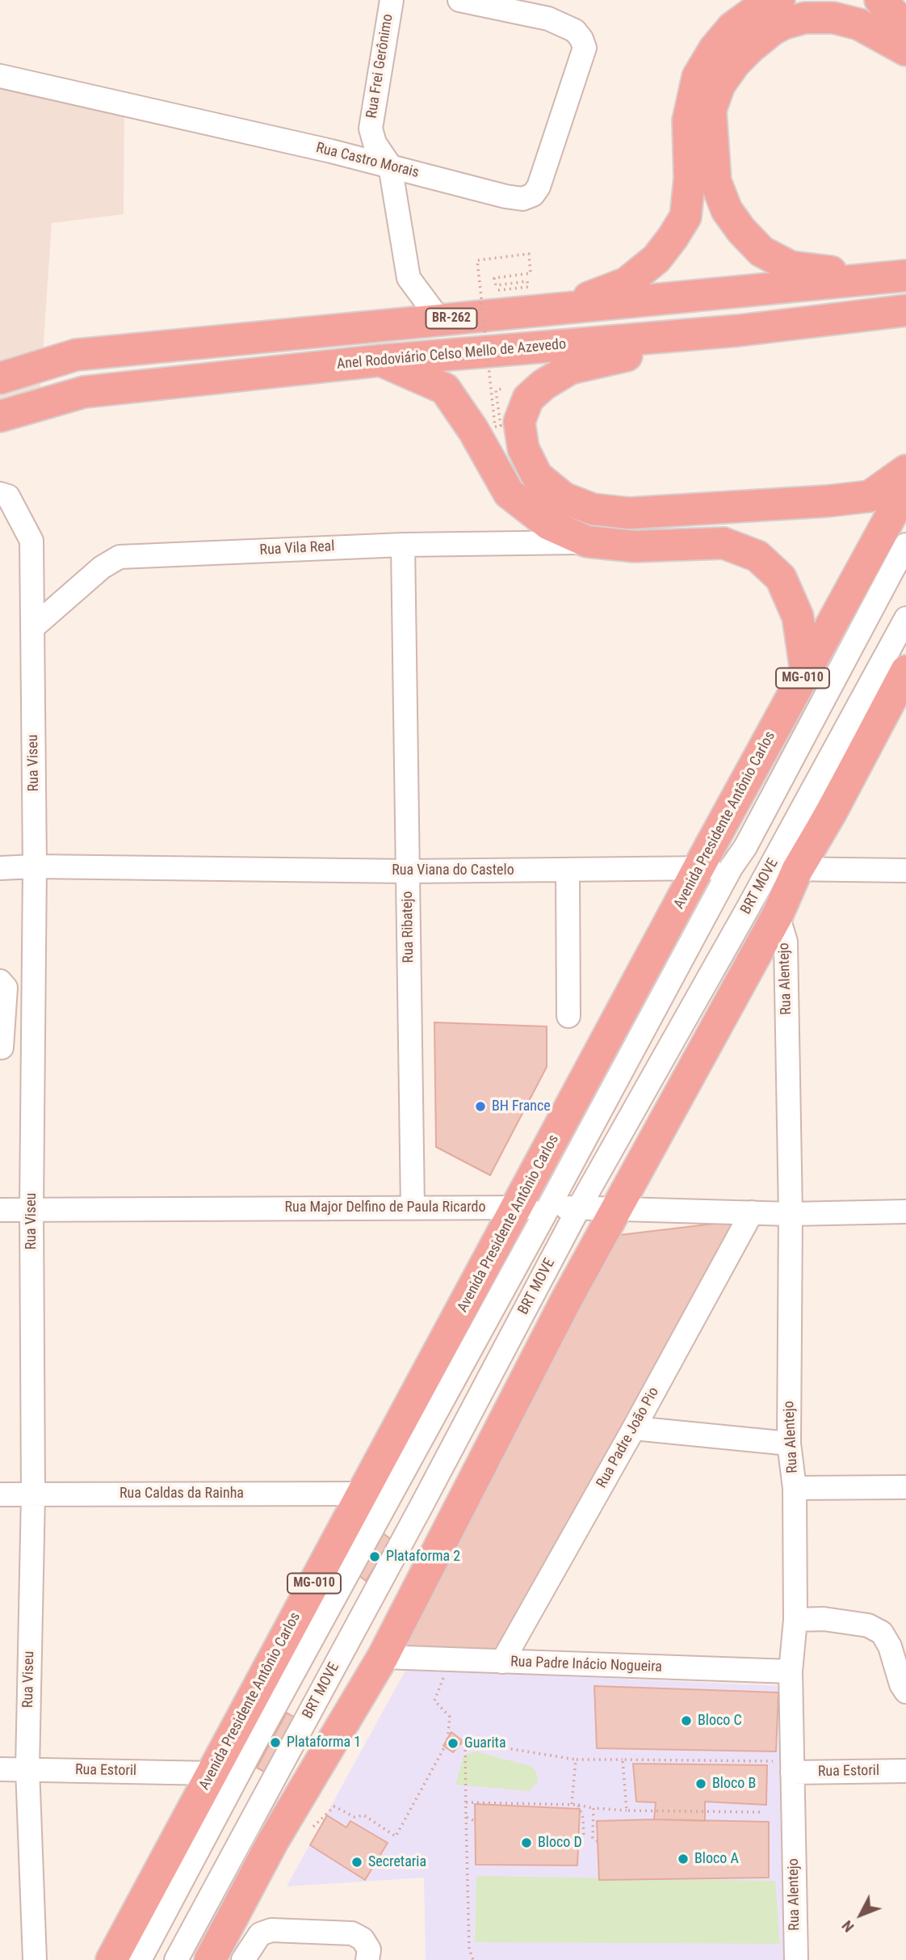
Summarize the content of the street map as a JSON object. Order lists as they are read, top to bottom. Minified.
{"streets":{"highway":["BR-262","Anel Rodoviário Celso Mello de Azevedo","MG-010","Avenida Presidente Antônio Carlos"],"street":["Rua Frei Gerônimo","Rua Castro Morais","Rua Vila Real","Rua Viseu","Rua Viana do Castelo","BRT MOVE","Rua Ribatejo","Rua Alentejo","Rua Major Delfino de Paula Ricardo","Rua Padre João Pio","Rua Caldas da Rainha","Rua Padre Inácio Nogueira","Rua Estoril"]},"crossings":[["Rua Frei Gerônimo","Rua Castro Morais"],["Rua Frei Gerônimo","BR-262"],["Rua Vila Real","Rua Viseu"],["Rua Vila Real","Rua Ribatejo"],["Rua Viseu","Rua Viana do Castelo"],["Rua Viseu","Rua Major Delfino de Paula Ricardo"],["Rua Viseu","Rua Caldas da Rainha"],["Rua Viseu","Rua Estoril"],["Avenida Presidente Antônio Carlos","Rua Viana do Castelo"],["Avenida Presidente Antônio Carlos","BRT MOVE"],["Avenida Presidente Antônio Carlos","Rua Major Delfino de Paula Ricardo"],["Avenida Presidente Antônio Carlos","Rua Caldas da Rainha"],["Avenida Presidente Antônio Carlos","Rua Estoril"],["Rua Viana do Castelo","BRT MOVE"],["Rua Viana do Castelo","Rua Ribatejo"],["BRT MOVE","Rua Major Delfino de Paula Ricardo"],["BRT MOVE","Rua Caldas da Rainha"],["BRT MOVE","Rua Estoril"],["Rua Ribatejo","Rua Major Delfino de Paula Ricardo"],["Rua Alentejo","Rua Major Delfino de Paula Ricardo"],["Rua Alentejo","Rua Padre Inácio Nogueira"],["Rua Alentejo","Rua Estoril"],["Rua Major Delfino de Paula Ricardo","Rua Padre João Pio"],["Rua Padre João Pio","Rua Padre Inácio Nogueira"]],"places":["BH France","Plataforma 2","Bloco C","Plataforma 1","Guarita","Bloco B","Bloco D","Bloco A","Secretaria"],"north":"bottom left"}
